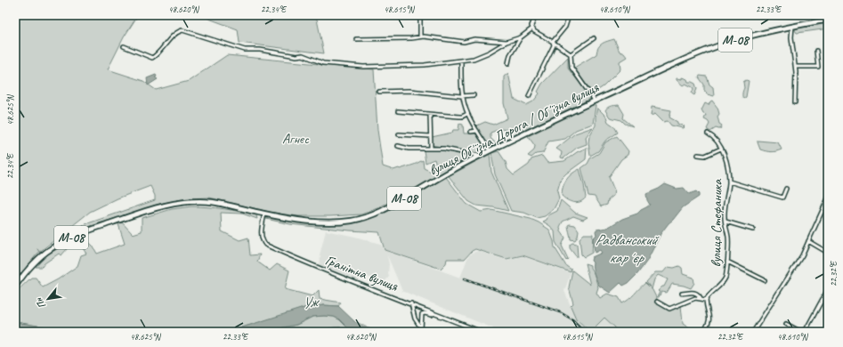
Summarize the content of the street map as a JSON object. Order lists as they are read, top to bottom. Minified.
{"streets":{"highway":["М-08","вулиця Обʼїзна Дорога / Обʼїзна вулиця"],"street":["вулиця Стефаника","Гранітна вулиця"]},"crossings":[["М-08","вулиця Обʼїзна Дорога / Обʼїзна вулиця"],["вулиця Обʼїзна Дорога / Обʼїзна вулиця","Гранітна вулиця"]],"water":["Радванський карʼєр","Уж"],"parks":["Агнес"],"north":"bottom left","coordinates":["48.620°N","22.34°E","48.615°N","48.610°N","22.33°E","48.625°N","22.32°E"]}
